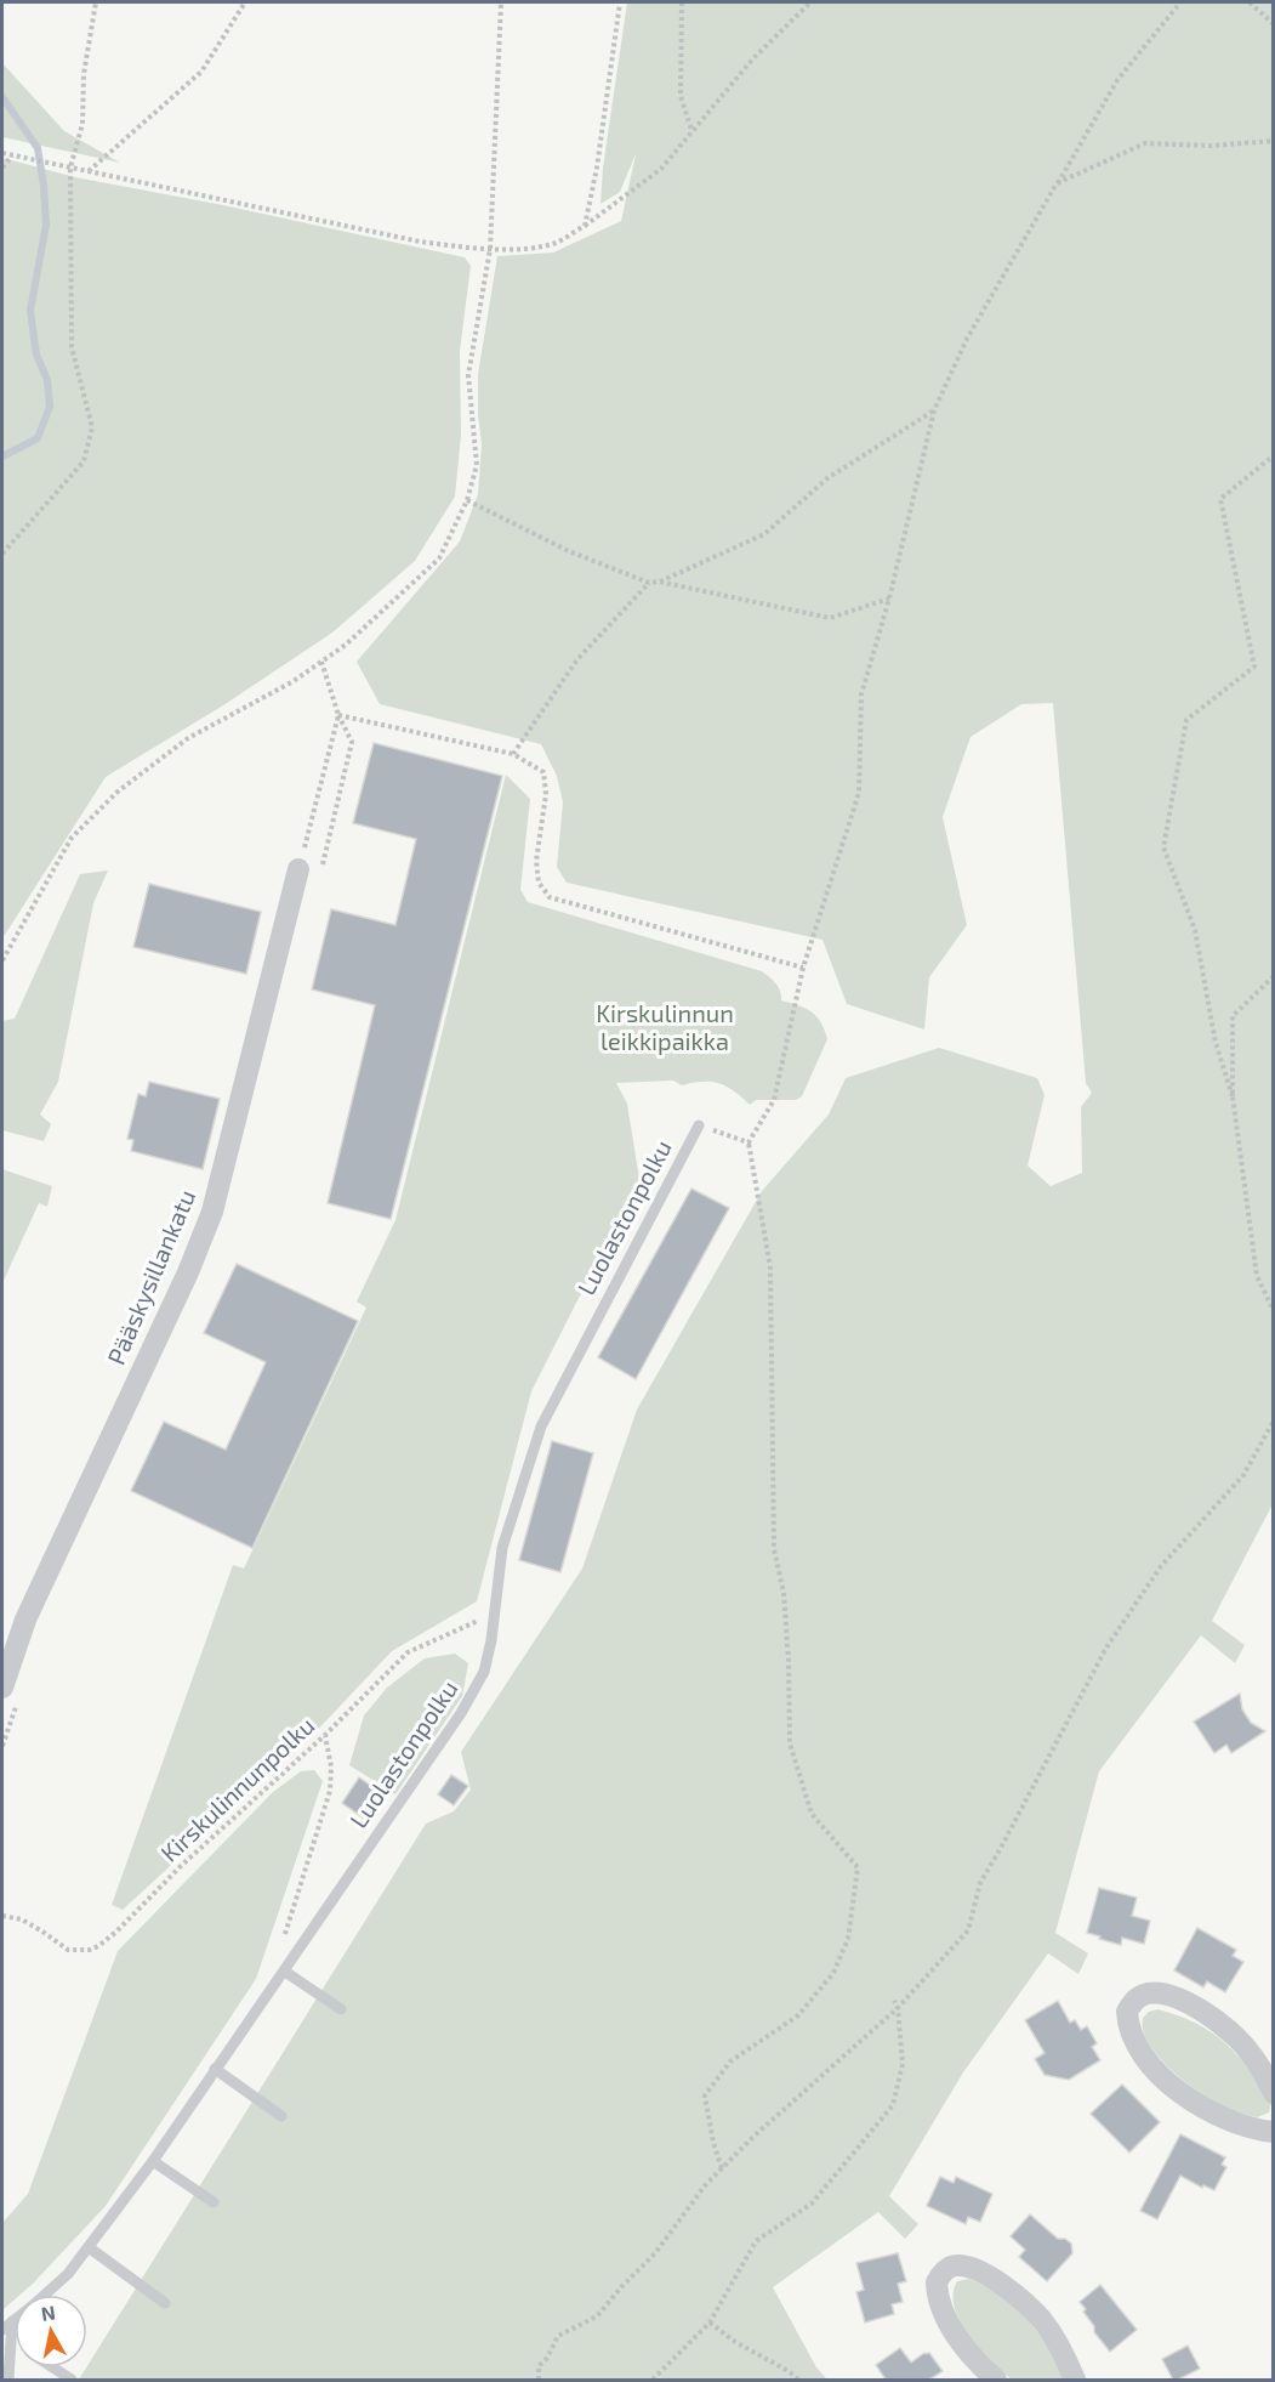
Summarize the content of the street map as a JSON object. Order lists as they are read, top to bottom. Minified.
{"streets":{"street":["Pääskysillankatu"],"lane":["Luolastonpolku"],"path":["Kirskulinnunpolku"]},"crossings":[["Luolastonpolku","Kirskulinnunpolku"]],"parks":["Kirskulinnun leikkipaikka"],"north":"top"}
